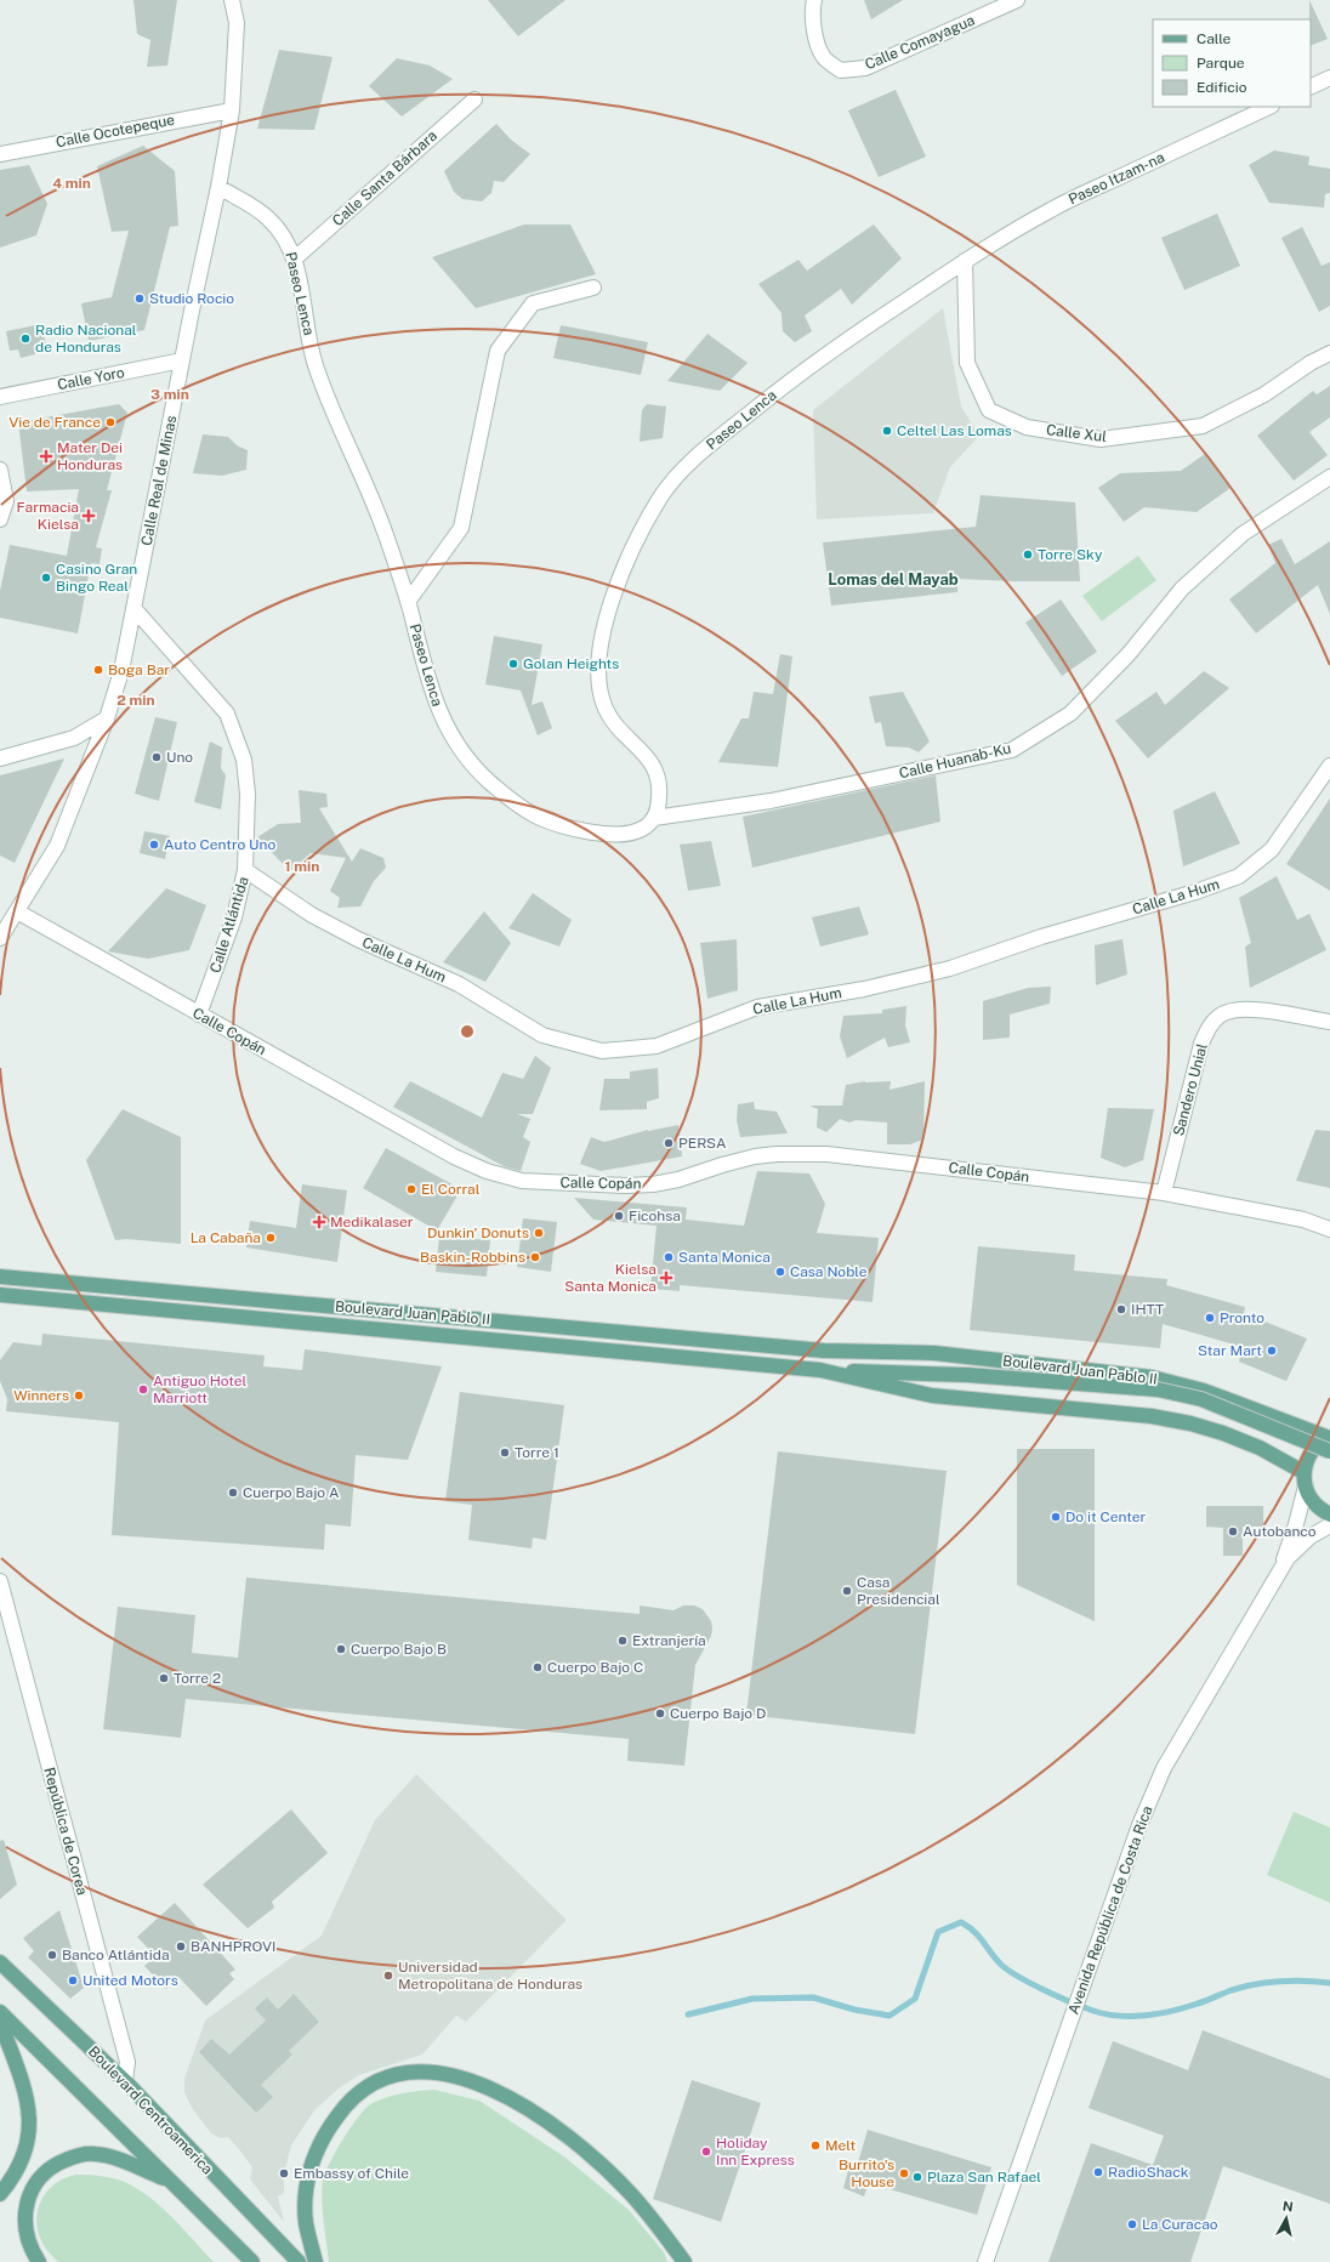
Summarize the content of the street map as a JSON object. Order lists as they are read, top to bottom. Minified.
{"streets":{"main road":["Boulevard Juan Pablo II","Boulevard Centroamerica"],"street":["Calle Comayagua","Calle Ocotepeque","Calle Santa Bárbara","Paseo Itzam-na","Paseo Lenca","Calle Yoro","Calle Xul","Calle Real de Minas","Calle Huanab-Ku","Calle La Hum","Calle Atlántida","Calle Copán","Sandero Unial","República de Corea","Avenida República de Costa Rica"]},"crossings":[["Calle Ocotepeque","Calle Real de Minas"],["Calle Santa Bárbara","Paseo Lenca"],["Paseo Itzam-na","Paseo Lenca"],["Paseo Itzam-na","Calle Xul"],["Paseo Lenca","Calle Xul"],["Paseo Lenca","Calle Real de Minas"],["Paseo Lenca","Calle Huanab-Ku"],["Calle Yoro","Calle Real de Minas"],["Calle Real de Minas","Calle Atlántida"],["Calle Real de Minas","Calle Copán"],["Calle La Hum","Calle Atlántida"],["Calle Atlántida","Calle Copán"],["Calle Copán","Sandero Unial"],["Boulevard Juan Pablo II","Avenida República de Costa Rica"],["República de Corea","Boulevard Centroamerica"]],"districts":["Lomas del Mayab"],"places":{"other":["Studio Rocio","Radio Nacional de Honduras","Vie de France","Celtel Las Lomas","Torre Sky","Casino Gran Bingo Real","Golan Heights","Boga Bar","Uno","Auto Centro Uno","PERSA","El Corral","Ficohsa","Dunkin' Donuts","La Cabaña","Baskin-Robbins","Santa Monica","Casa Noble","IHTT","Pronto","Star Mart","Antiguo Hotel Marriott","Winners","Torre 1","Cuerpo Bajo A","Do it Center","Autobanco","Casa Presidencial","Extranjería","Cuerpo Bajo B","Cuerpo Bajo C","Torre 2","Cuerpo Bajo D","BANHPROVI","Banco Atlántida","Universidad Metropolitana de Honduras","United Motors","Melt","Holiday Inn Express","RadioShack","Embassy of Chile","Burrito's House","Plaza San Rafael","La Curacao"],"health":["Mater Dei Honduras","Farmacia Kielsa","Medikalaser","Kielsa Santa Monica"]},"legend":["Calle","Parque","Edificio"],"north":"top","rings":["4 min","3 min","2 min","1 min"]}
